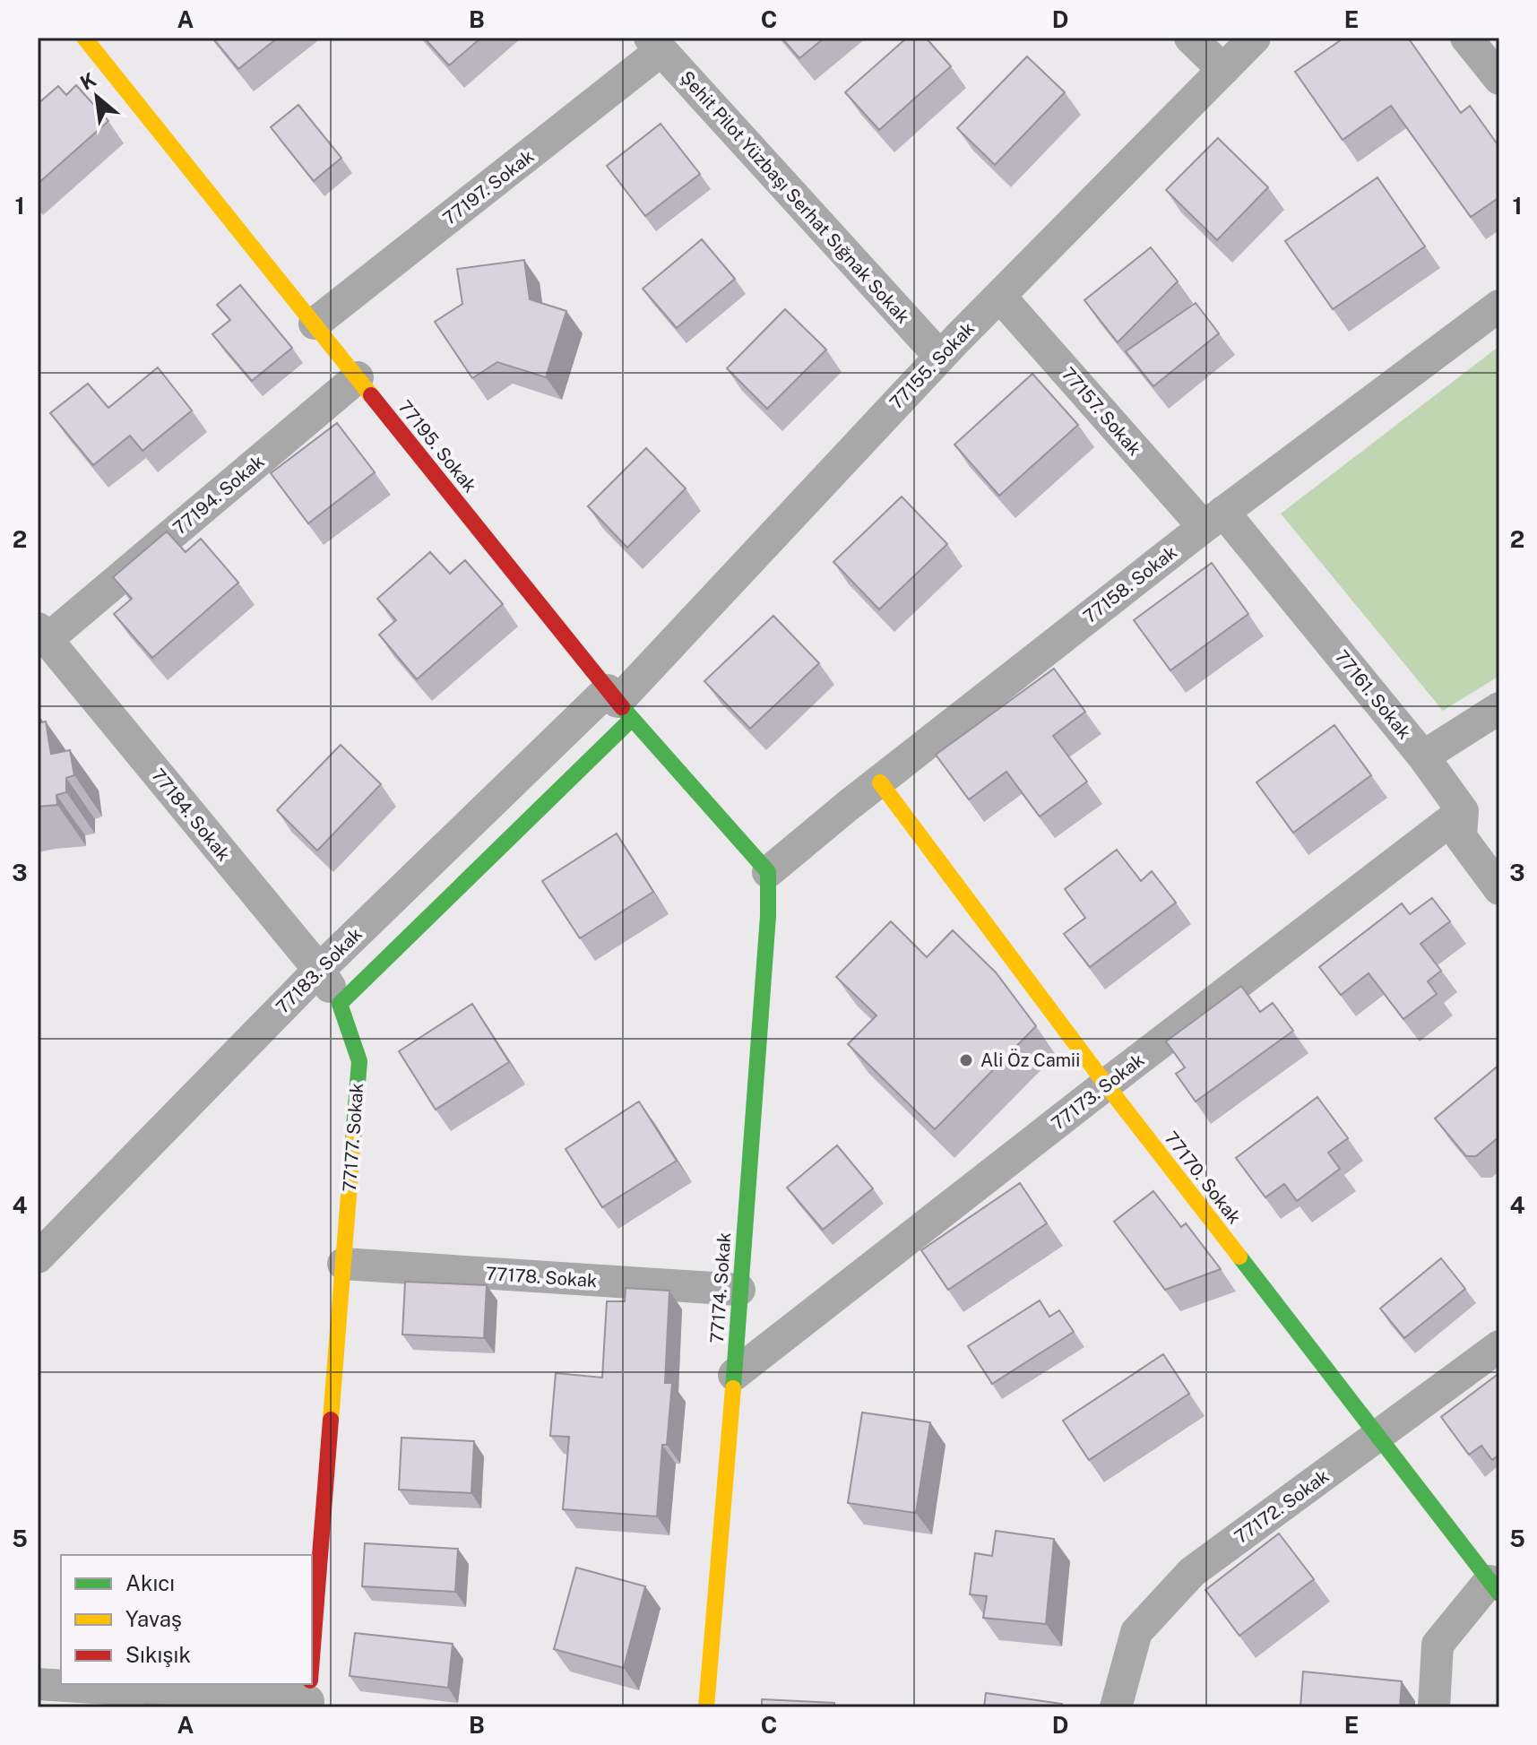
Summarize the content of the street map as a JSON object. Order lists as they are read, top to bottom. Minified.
{"streets":{"street":["77197. Sokak","Şehit Pilot Yüzbaşı Serhat Sığnak Sokak","77155. Sokak","77157. Sokak","77195. Sokak","77194. Sokak","77158. Sokak","77161. Sokak","77184. Sokak","77183. Sokak","77173. Sokak","77177. Sokak","77170. Sokak","77178. Sokak","77174. Sokak","77172. Sokak"]},"crossings":[["77197. Sokak","Şehit Pilot Yüzbaşı Serhat Sığnak Sokak"],["77197. Sokak","77195. Sokak"],["Şehit Pilot Yüzbaşı Serhat Sığnak Sokak","77155. Sokak"],["77155. Sokak","77157. Sokak"],["77155. Sokak","77195. Sokak"],["77155. Sokak","77183. Sokak"],["77157. Sokak","77158. Sokak"],["77157. Sokak","77161. Sokak"],["77195. Sokak","77194. Sokak"],["77195. Sokak","77158. Sokak"],["77195. Sokak","77183. Sokak"],["77195. Sokak","77174. Sokak"],["77194. Sokak","77184. Sokak"],["77158. Sokak","77161. Sokak"],["77158. Sokak","77170. Sokak"],["77158. Sokak","77174. Sokak"],["77161. Sokak","77173. Sokak"],["77184. Sokak","77183. Sokak"],["77184. Sokak","77177. Sokak"],["77173. Sokak","77170. Sokak"],["77173. Sokak","77174. Sokak"],["77177. Sokak","77178. Sokak"],["77170. Sokak","77172. Sokak"],["77178. Sokak","77174. Sokak"]],"places":["Ali Öz Camii"],"legend":["Akıcı","Yavaş","Sıkışık"],"north":"top left","grid":{"columns":["A","B","C","D","E"],"rows":["1","2","3","4","5"]}}
